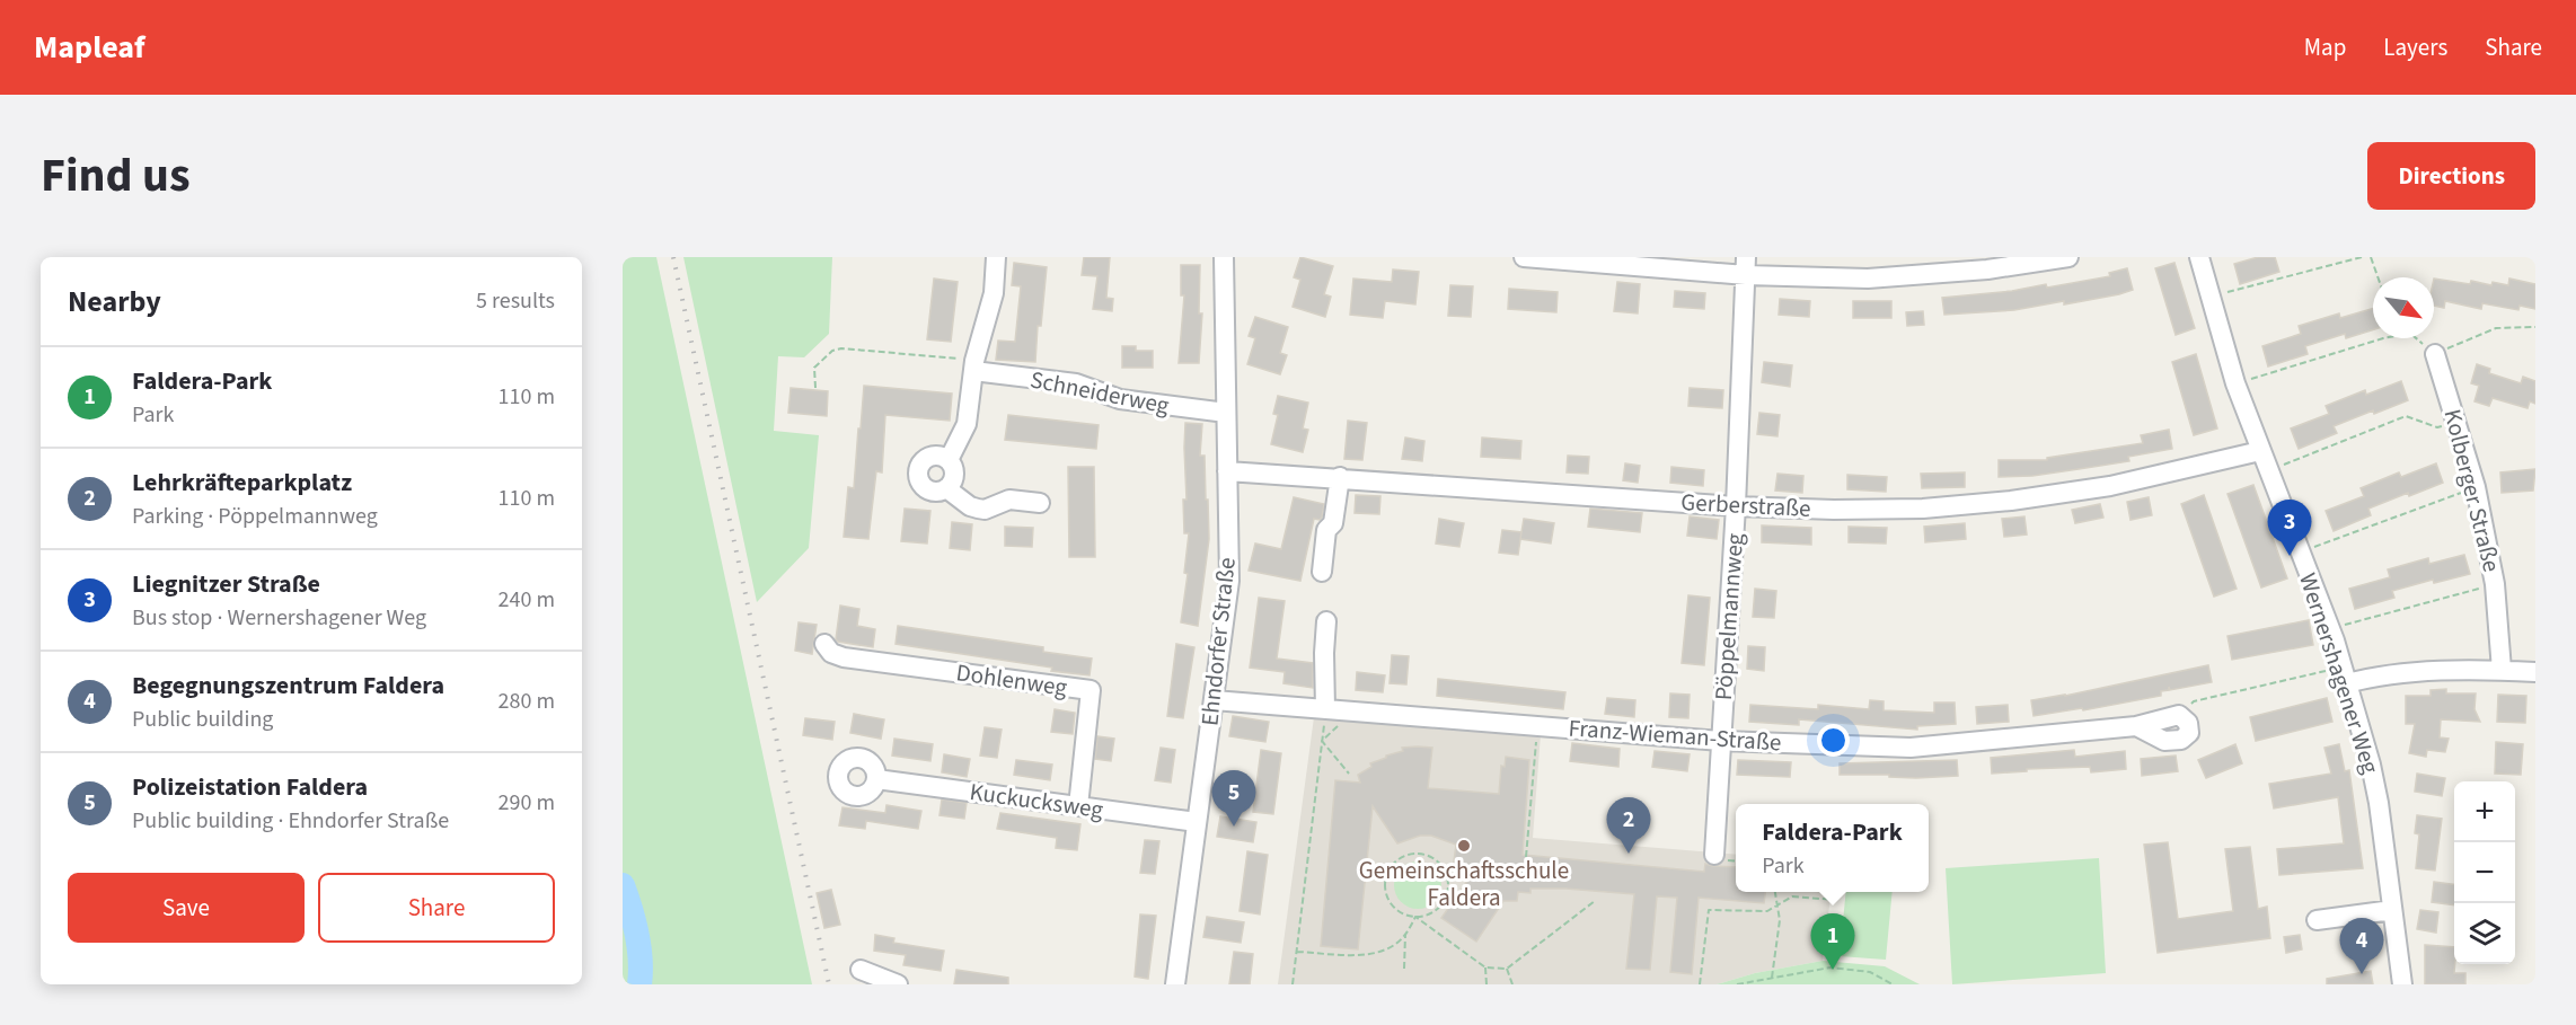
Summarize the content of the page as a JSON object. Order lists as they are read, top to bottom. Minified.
{"streets":{"street":["Schneiderweg","Kolberger Straße","Gerberstraße","Pöppelmannweg","Ehndorfer Straße","Wernershagener Weg","Dohlenweg","Franz-Wieman-Straße","Kuckucksweg"]},"crossings":[["Schneiderweg","Ehndorfer Straße"],["Gerberstraße","Pöppelmannweg"],["Gerberstraße","Ehndorfer Straße"],["Gerberstraße","Wernershagener Weg"],["Pöppelmannweg","Franz-Wieman-Straße"],["Ehndorfer Straße","Franz-Wieman-Straße"],["Ehndorfer Straße","Kuckucksweg"],["Dohlenweg","Kuckucksweg"]],"places":["Gemeinschaftsschule Faldera"],"north":"bottom right","page":{"header":"Mapleaf","nav":["Map","Layers","Share"],"title":"Find us","buttons":["Directions",["Save","Share"]],"heading":["Nearby","5 results"],"list":[{"mark":"1","name":"Faldera-Park","note":"Park","value":"110 m"},{"mark":"2","name":"Lehrkräfteparkplatz","note":"Parking · Pöppelmannweg","value":"110 m"},{"mark":"3","name":"Liegnitzer Straße","note":"Bus stop · Wernershagener Weg","value":"240 m"},{"mark":"4","name":"Begegnungszentrum Faldera","note":"Public building","value":"280 m"},{"mark":"5","name":"Polizeistation Faldera","note":"Public building · Ehndorfer Straße","value":"290 m"}],"pins":["3","5","2","1","4"],"map_buttons":["+","−"],"popup":["Faldera-Park","Park"]}}
